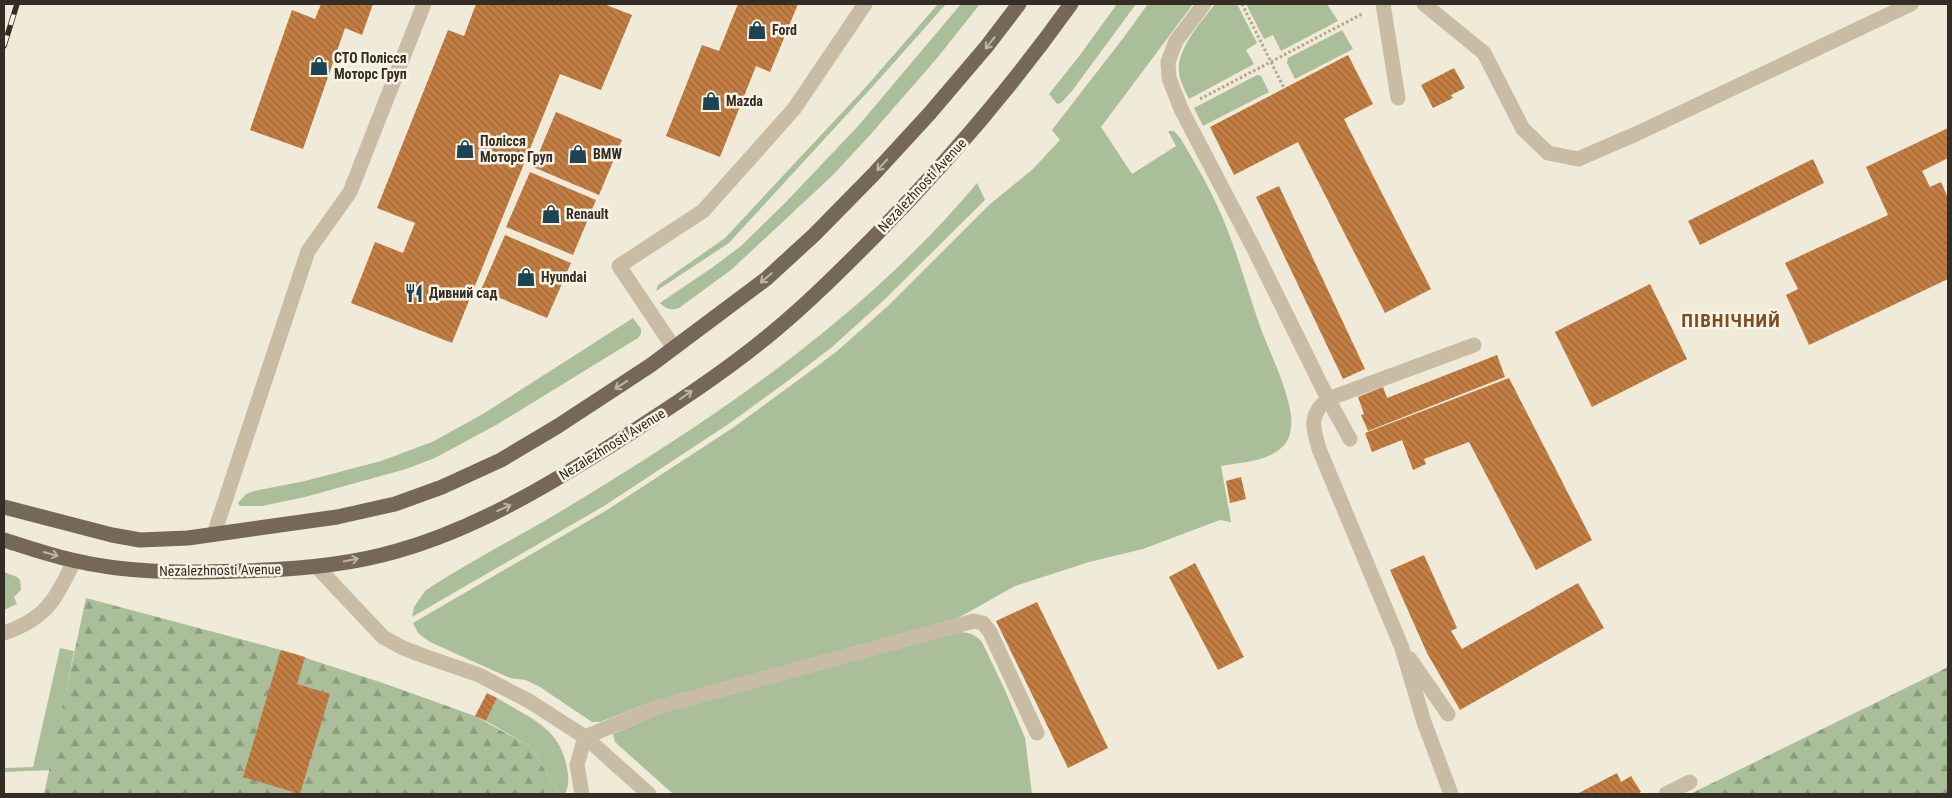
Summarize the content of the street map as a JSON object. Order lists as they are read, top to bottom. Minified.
{"streets":{"main road":["Nezalezhnosti Avenue"]},"districts":["ПІВНІЧНИЙ"],"places":{"shop":["Ford","СТО Полісся Моторс Груп","Mazda","Полісся Моторс Груп","BMW","Renault","Hyundai"],"restaurant":["Дивний сад"]}}
